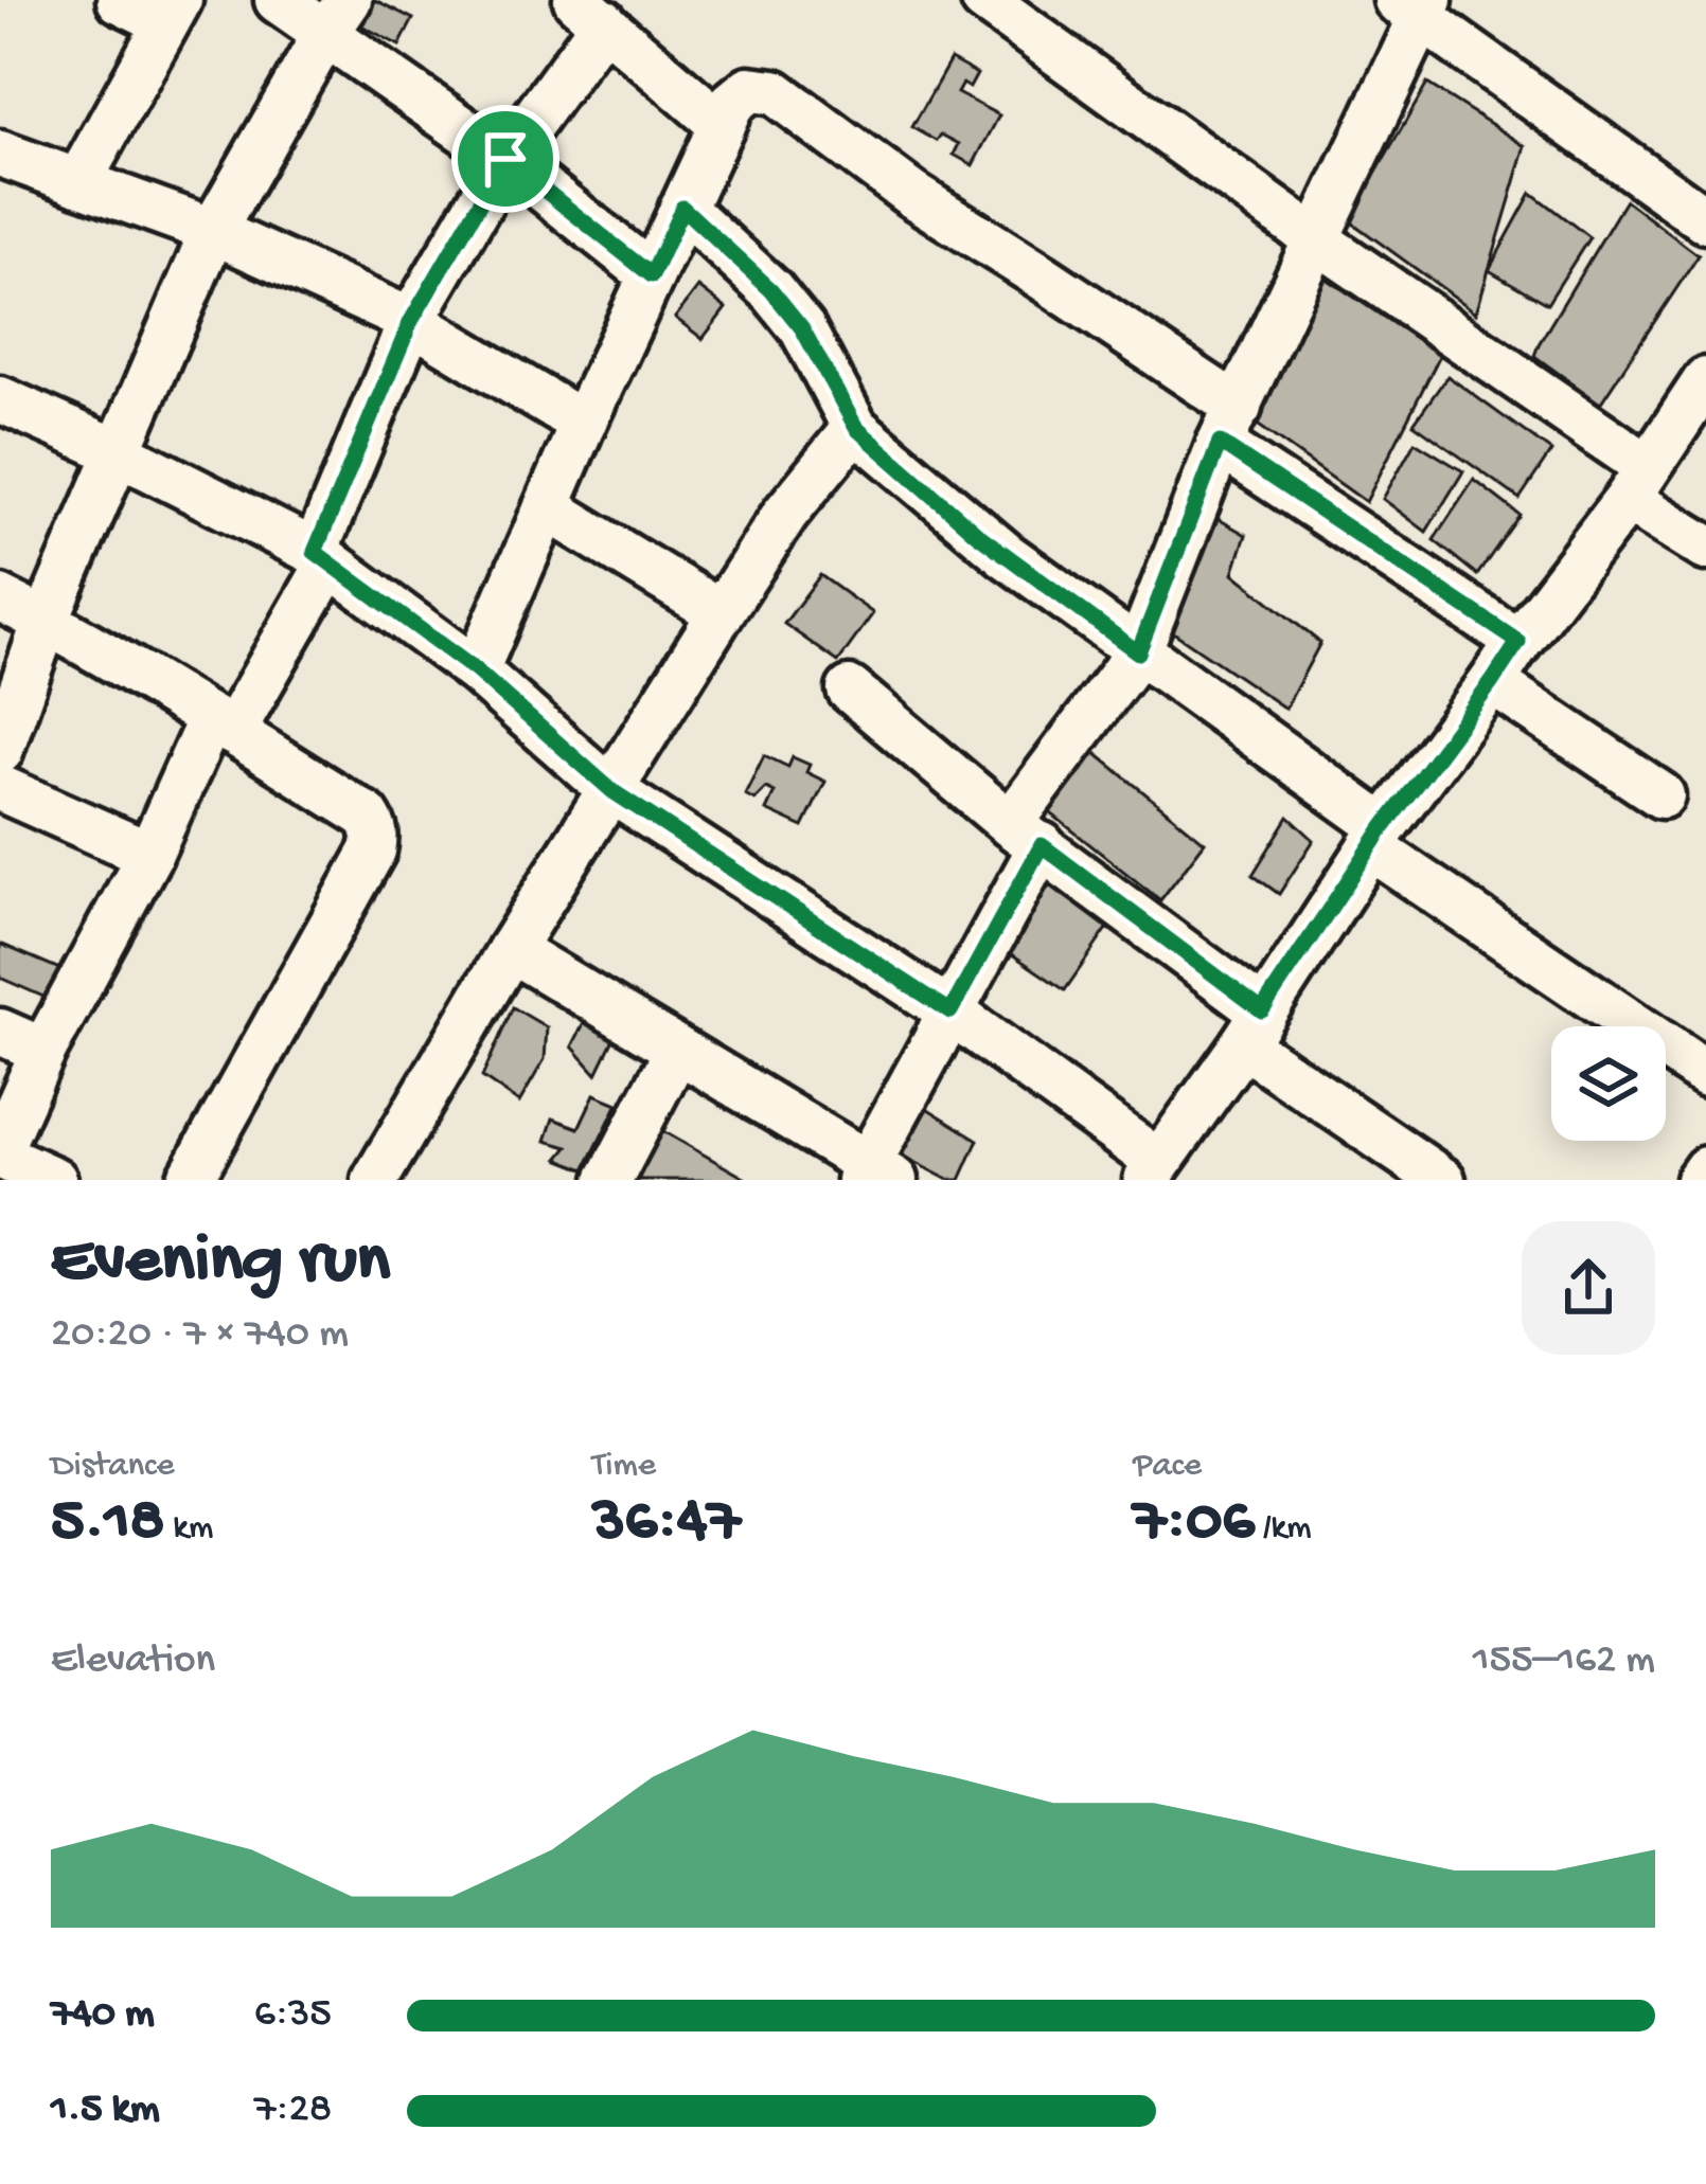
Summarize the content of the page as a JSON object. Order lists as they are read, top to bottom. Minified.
{"page":{"heading":["Evening run","20:20 · 7 × 740 m"],"stats":[["Distance","5.18 km"],["Time","36:47"],["Pace","7:06 /km"]],"chart":["Elevation","155–162 m"],"list":[{"name":"740 m","note":"6:35"},{"name":"1.5 km","note":"7:28"}]}}
